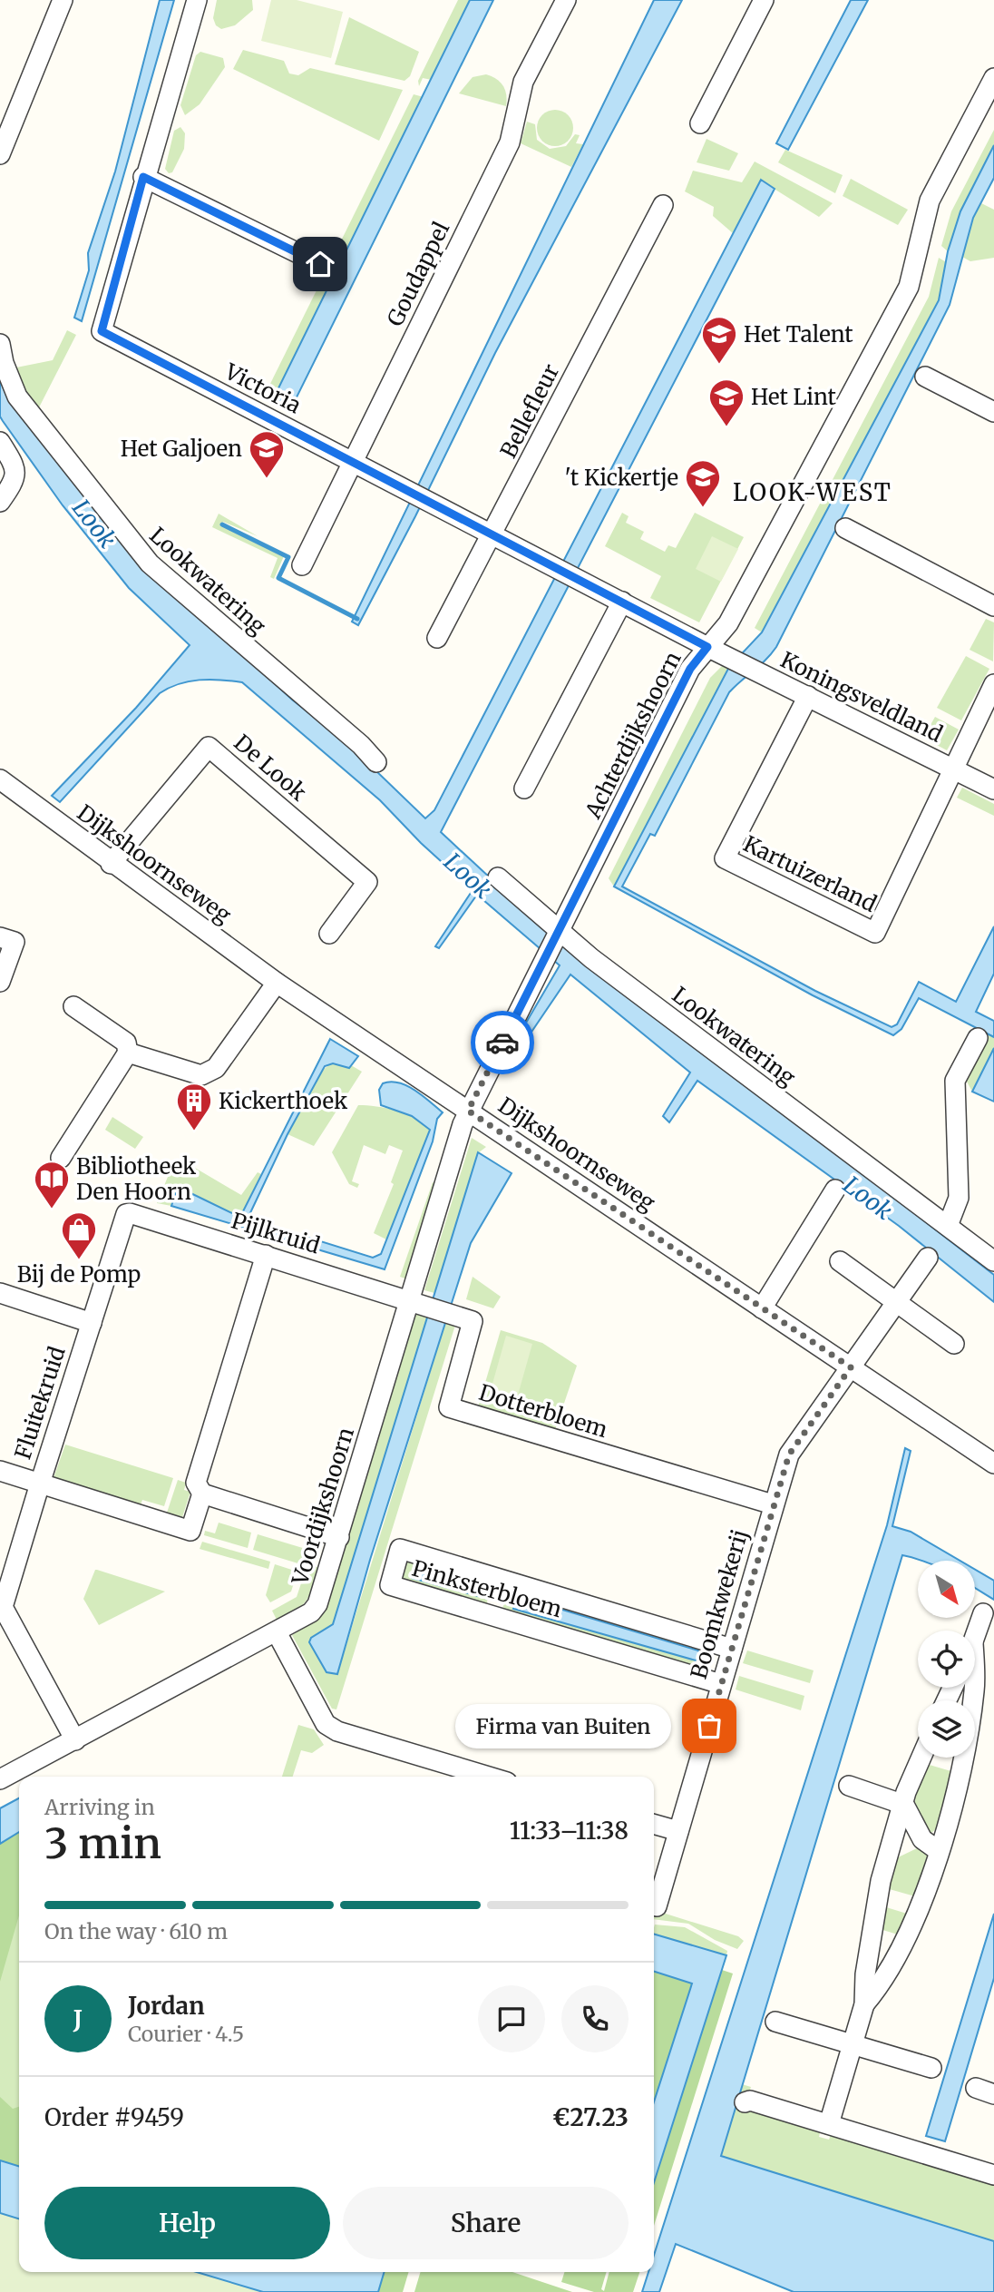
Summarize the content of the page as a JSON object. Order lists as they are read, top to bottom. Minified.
{"streets":{"street":["Goudappel","Victoria","Bellefleur","Lookwatering","Koningsveldland","Achterdijkshoorn","De Look","Dijkshoornseweg","Kartuizerland","Pijlkruid","Fluitekruid","Dotterbloem","Voordijkshoorn","Pinksterbloem","Boomkwekerij"]},"crossings":[["Goudappel","Victoria"],["Victoria","Bellefleur"],["Victoria","Koningsveldland"],["Victoria","Achterdijkshoorn"],["Lookwatering","Achterdijkshoorn"],["Koningsveldland","Achterdijkshoorn"],["Koningsveldland","Kartuizerland"],["Achterdijkshoorn","Dijkshoornseweg"],["Achterdijkshoorn","Voordijkshoorn"],["De Look","Dijkshoornseweg"],["Dijkshoornseweg","Voordijkshoorn"],["Dijkshoornseweg","Boomkwekerij"],["Pijlkruid","Fluitekruid"],["Pijlkruid","Dotterbloem"],["Pijlkruid","Voordijkshoorn"],["Fluitekruid","Voordijkshoorn"],["Dotterbloem","Voordijkshoorn"],["Dotterbloem","Boomkwekerij"],["Pinksterbloem","Boomkwekerij"]],"districts":["LOOK-WEST"],"water":["Look"],"places":{"school or university":["Het Talent","Het Lint","Het Galjoen","'t Kickertje"],"building":["Kickerthoek"],"library":["Bibliotheek Den Hoorn"],"shop":["Bij de Pomp"],"other":["Firma van Buiten"]},"north":"bottom right","page":{"bubble":"Firma van Buiten","heading":["3 min","Arriving in","11:33–11:38"],"panel":["Jordan","Courier · 4.5","Order #9459","€27.23"],"bar":"On the way · 610 m","round":"J","buttons":["Help","Share"]}}
